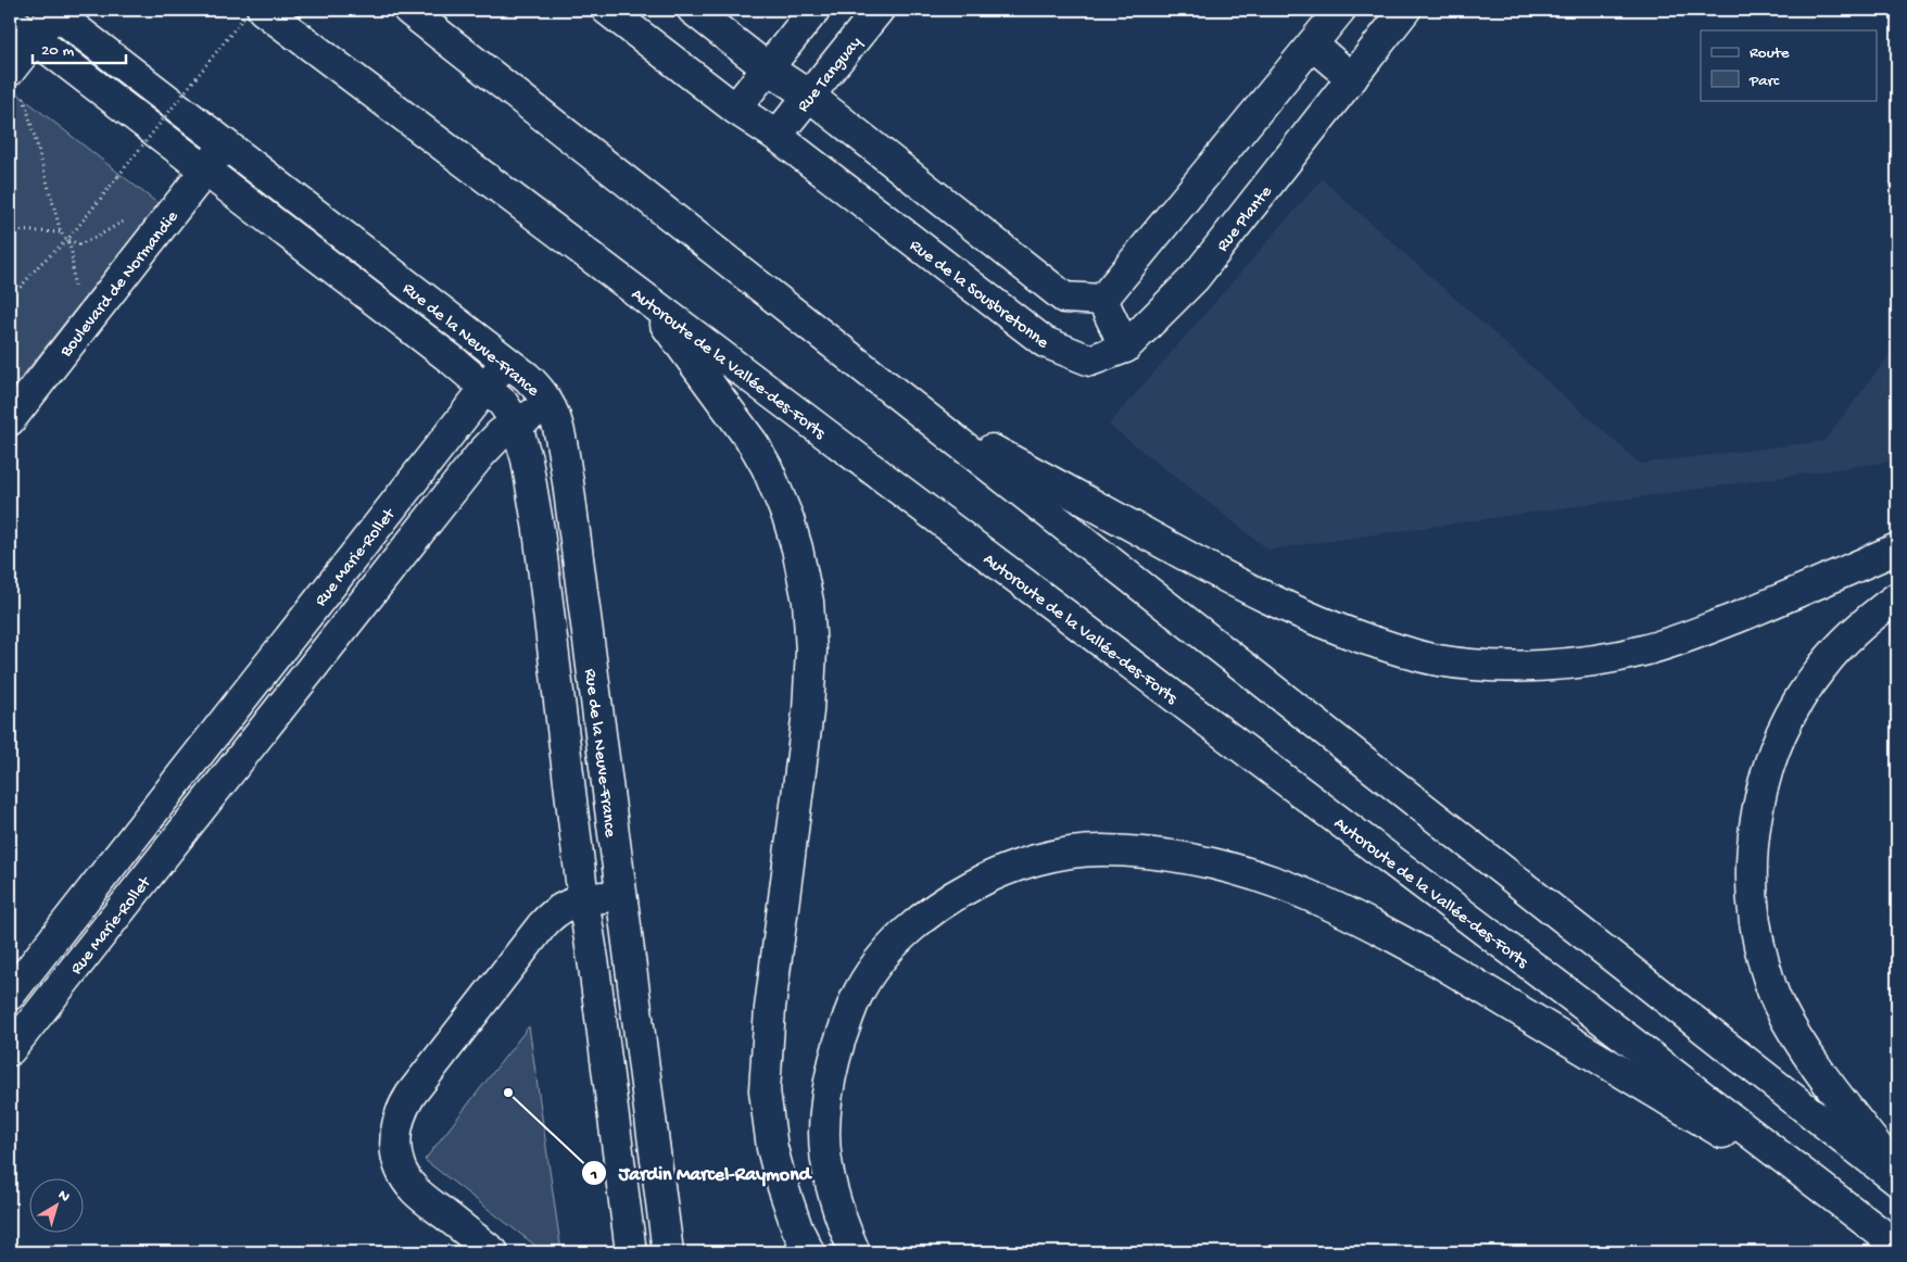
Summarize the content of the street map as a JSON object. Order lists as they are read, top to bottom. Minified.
{"streets":{"main road":["Rue Tanguay","Rue Plante","Boulevard de Normandie","Rue de la Sousbretonne","Rue de la Neuve-France","Autoroute de la Vallée-des-Forts","Rue Marie-Rollet"]},"crossings":[["Rue Tanguay","Rue de la Sousbretonne"],["Rue Plante","Rue de la Sousbretonne"],["Boulevard de Normandie","Rue de la Neuve-France"],["Rue de la Neuve-France","Rue Marie-Rollet"]],"places":["Jardin Marcel-Raymond"],"legend":["Route","Parc"],"scale_bar":"20 m","north":"top right"}
